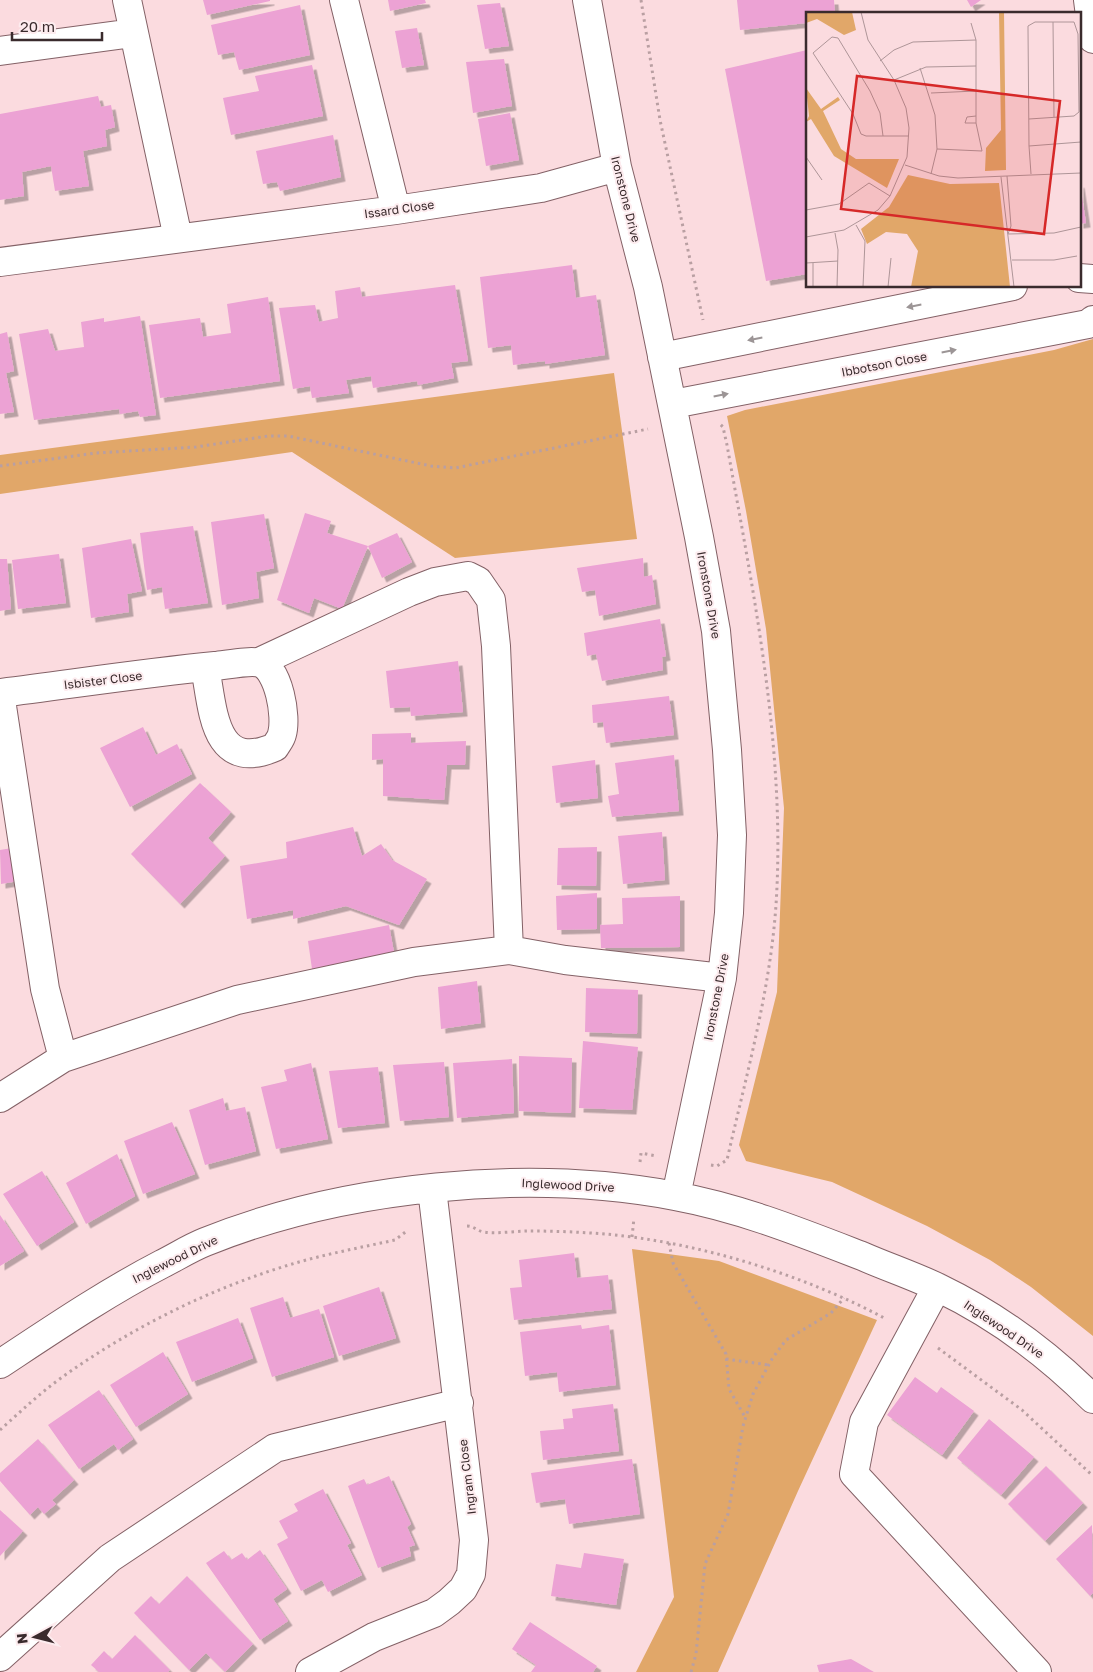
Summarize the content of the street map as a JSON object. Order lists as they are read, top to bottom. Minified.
{"streets":{"street":["Ironstone Drive","Issard Close","Ibbotson Close","Isbister Close","Inglewood Drive","Ingram Close"]},"crossings":[["Ironstone Drive","Issard Close"],["Ironstone Drive","Ibbotson Close"],["Ironstone Drive","Inglewood Drive"],["Inglewood Drive","Ingram Close"]],"scale_bar":"20 m","north":"left"}
